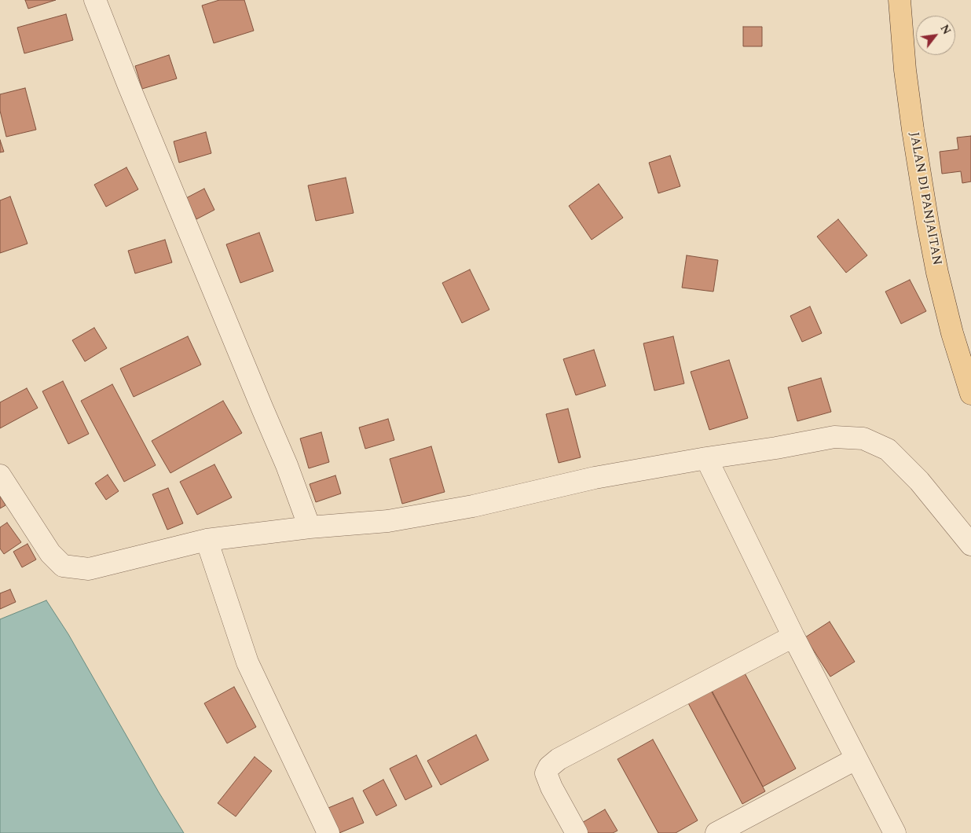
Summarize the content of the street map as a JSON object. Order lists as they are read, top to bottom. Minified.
{"streets":{"main road":["JALAN DI PANJAITAN"]},"north":"top right"}
